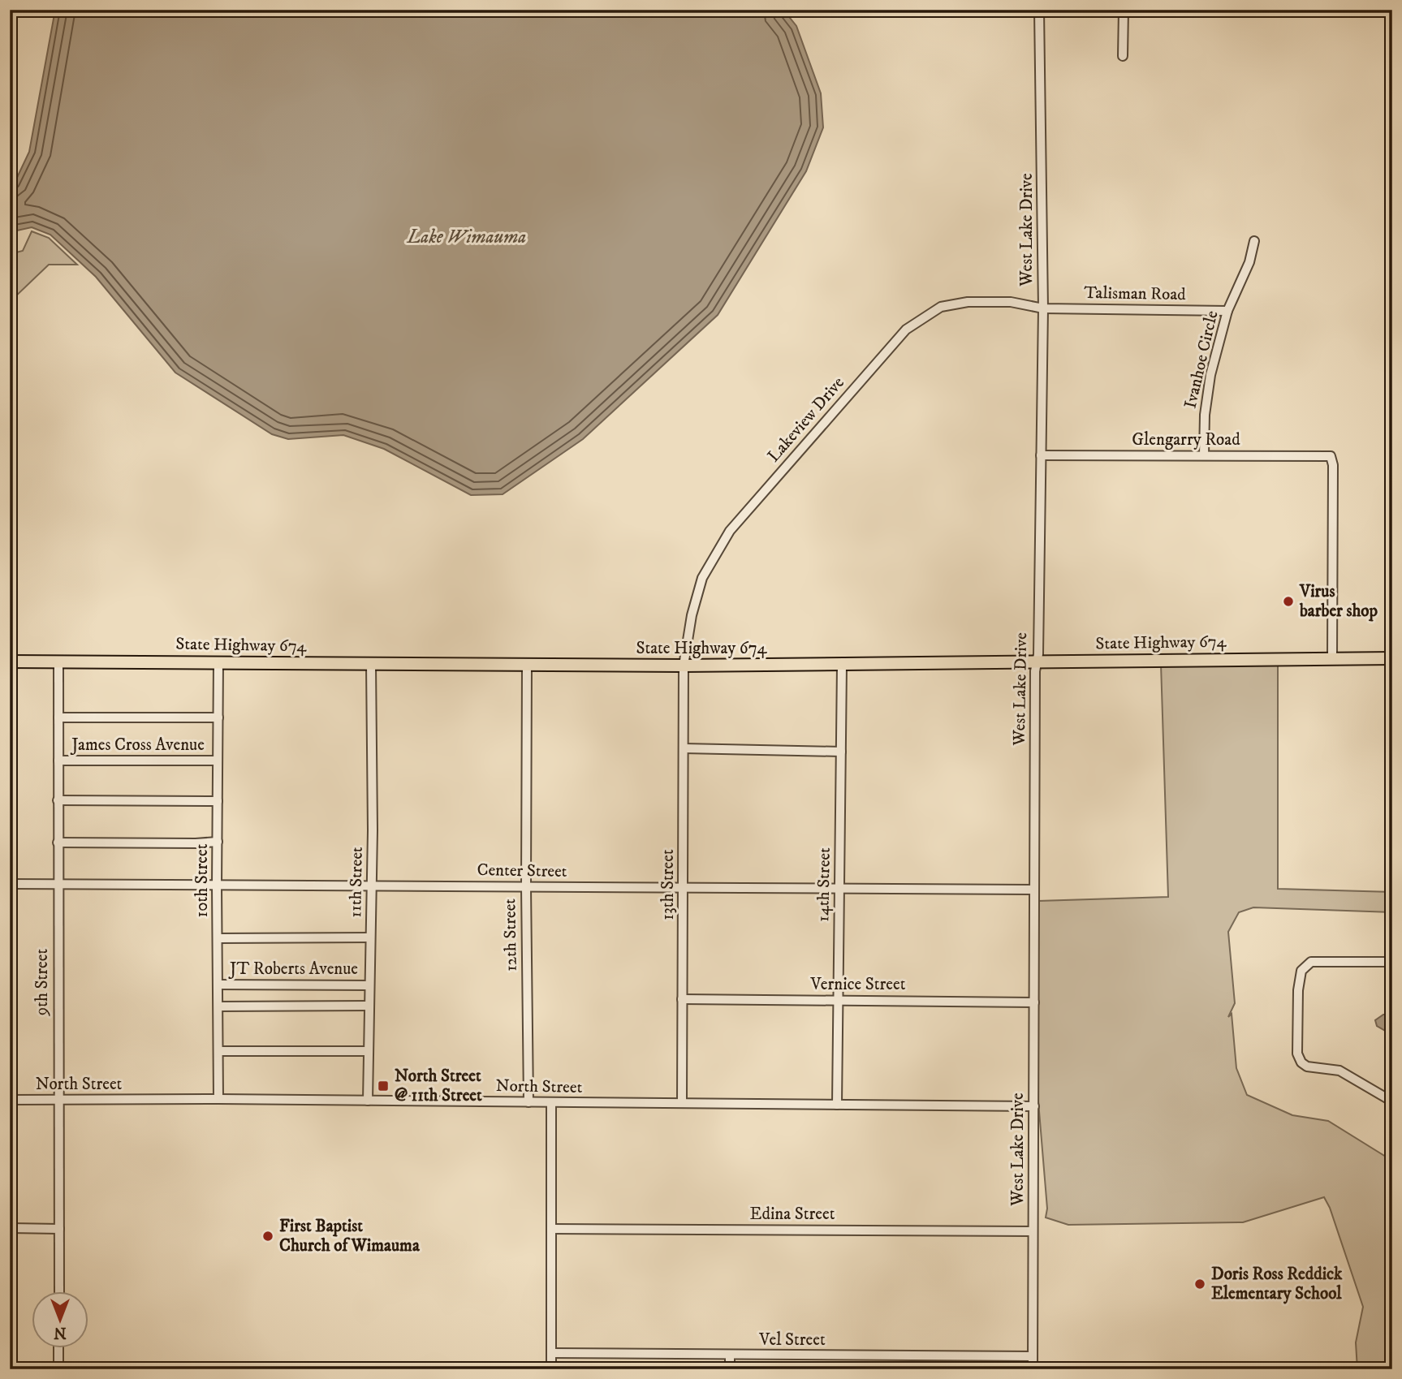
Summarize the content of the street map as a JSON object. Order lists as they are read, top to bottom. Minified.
{"streets":{"main road":["State Highway 674"],"street":["West Lake Drive","Talisman Road","Ivanhoe Circle","Lakeview Drive","Glengarry Road","James Cross Avenue","Center Street","10th Street","11th Street","13th Street","14th Street","12th Street","JT Roberts Avenue","9th Street","Vernice Street","North Street","Edina Street","Vel Street"]},"crossings":[["West Lake Drive","Talisman Road"],["West Lake Drive","Lakeview Drive"],["West Lake Drive","Glengarry Road"],["West Lake Drive","State Highway 674"],["West Lake Drive","Center Street"],["West Lake Drive","Vernice Street"],["West Lake Drive","North Street"],["West Lake Drive","Edina Street"],["West Lake Drive","Vel Street"],["Talisman Road","Ivanhoe Circle"],["Talisman Road","Lakeview Drive"],["Ivanhoe Circle","Glengarry Road"],["Lakeview Drive","State Highway 674"],["Lakeview Drive","13th Street"],["Glengarry Road","State Highway 674"],["State Highway 674","10th Street"],["State Highway 674","11th Street"],["State Highway 674","13th Street"],["State Highway 674","14th Street"],["State Highway 674","12th Street"],["State Highway 674","9th Street"],["James Cross Avenue","10th Street"],["James Cross Avenue","9th Street"],["Center Street","10th Street"],["Center Street","11th Street"],["Center Street","13th Street"],["Center Street","14th Street"],["Center Street","12th Street"],["Center Street","9th Street"],["10th Street","JT Roberts Avenue"],["10th Street","North Street"],["11th Street","JT Roberts Avenue"],["11th Street","North Street"],["13th Street","Vernice Street"],["13th Street","North Street"],["14th Street","Vernice Street"],["14th Street","North Street"],["12th Street","North Street"],["9th Street","North Street"]],"water":["Lake Wimauma"],"places":{"other":["Virus barber shop","First Baptist Church of Wimauma","Doris Ross Reddick Elementary School"],"transit":["North Street @ 11th Street"]},"north":"bottom"}
